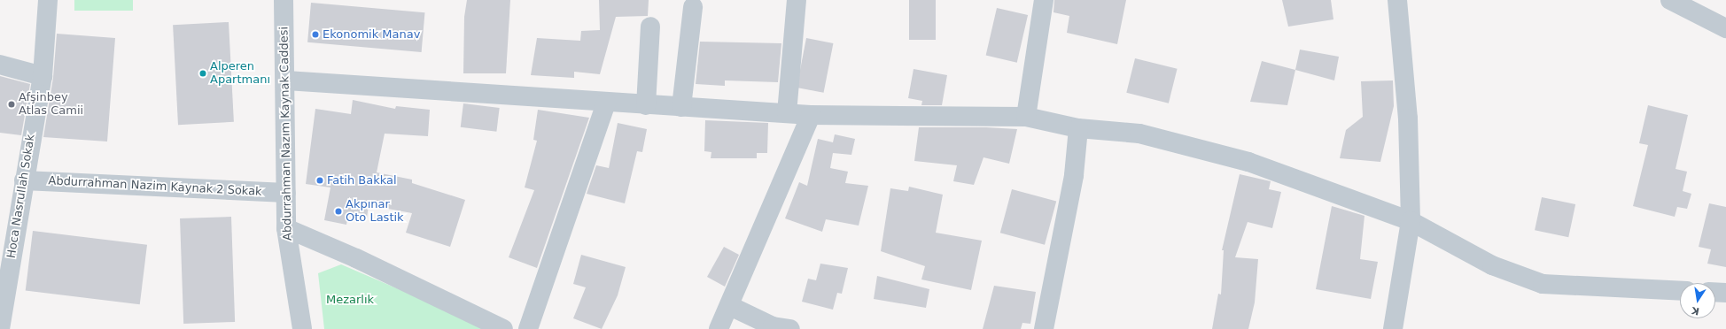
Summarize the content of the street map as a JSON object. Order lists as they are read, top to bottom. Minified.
{"streets":{"street":["Abdurrahman Nazım Kaynak Caddesi","Abdurrahman Nazim Kaynak 2 Sokak","Hoca Nasrullah Sokak"]},"crossings":[["Abdurrahman Nazım Kaynak Caddesi","Abdurrahman Nazim Kaynak 2 Sokak"],["Abdurrahman Nazim Kaynak 2 Sokak","Hoca Nasrullah Sokak"]],"parks":["Mezarlık"],"places":["Ekonomik Manav","Alperen Apartmanı","Afşinbey Atlas Camii","Fatih Bakkal","Akpınar Oto Lastik"],"north":"bottom"}
